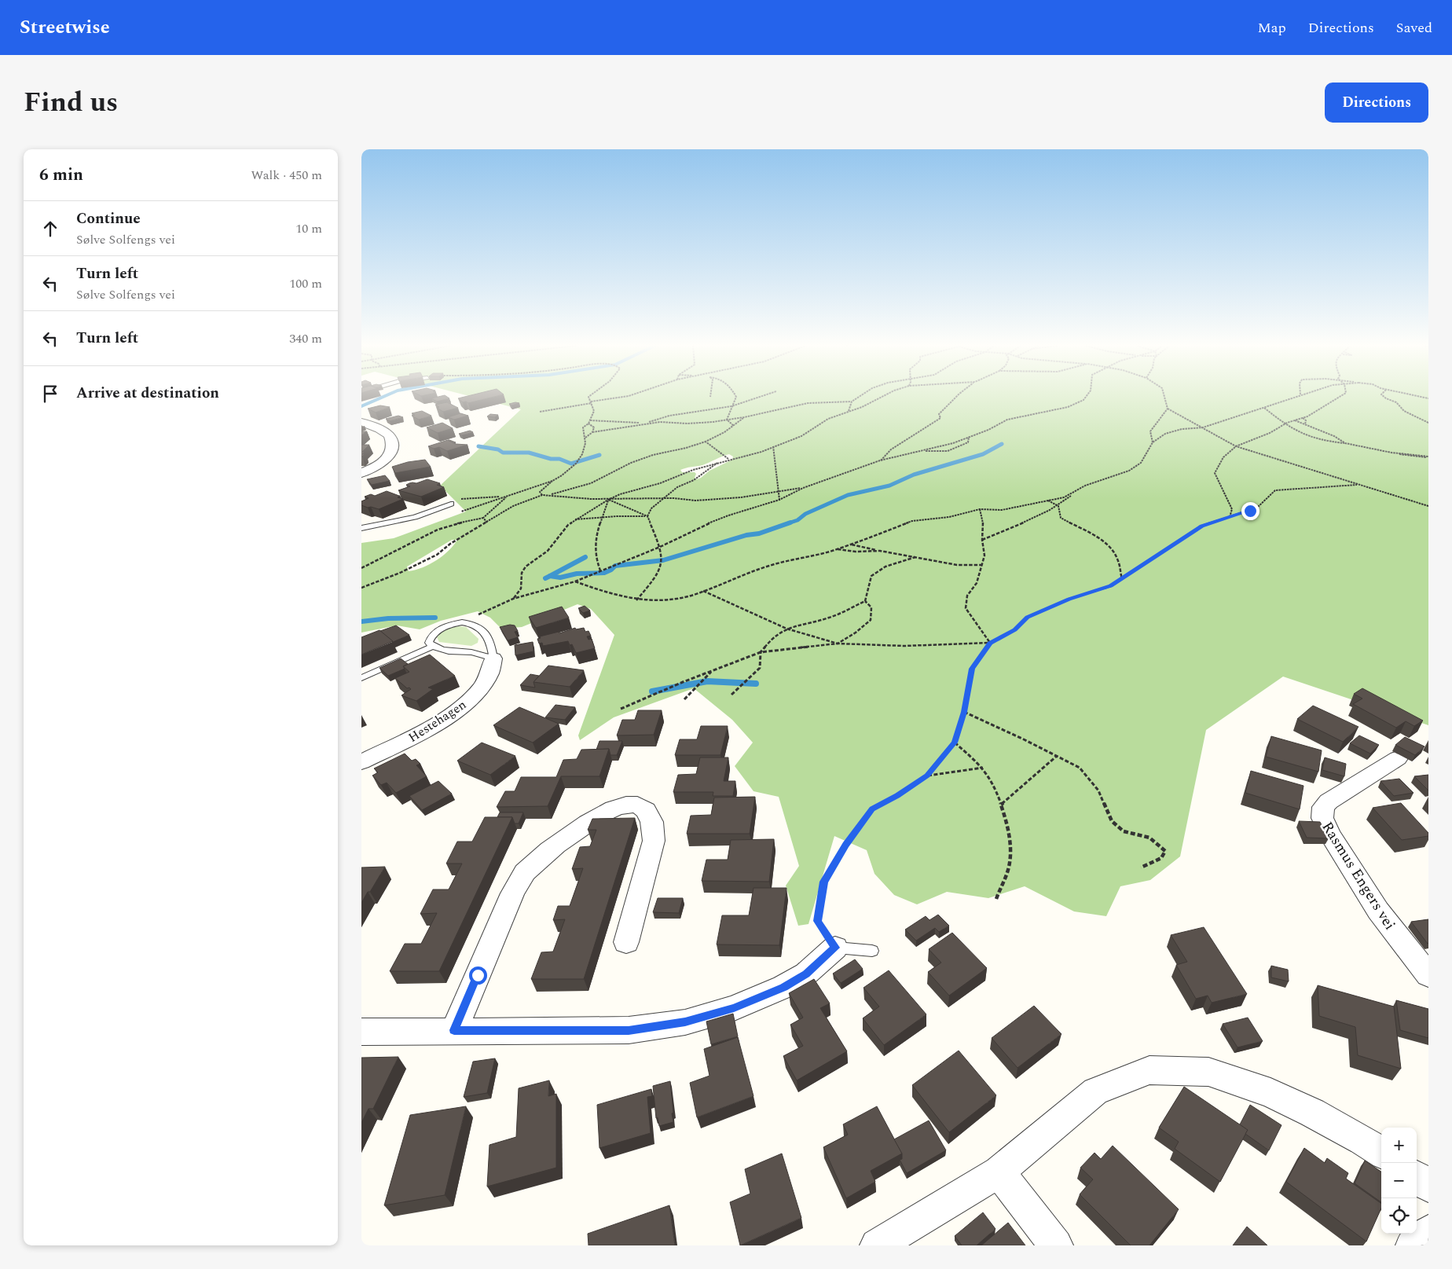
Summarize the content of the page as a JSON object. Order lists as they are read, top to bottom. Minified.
{"streets":{"street":["Hestehagen","Rasmus Engers vei"]},"page":{"header":"Streetwise","nav":["Map","Directions","Saved"],"title":"Find us","buttons":"Directions","heading":["6 min","Walk · 450 m"],"list":[["Continue","Sølve Solfengs vei","10 m"],["Turn left","Sølve Solfengs vei","100 m"],["Turn left","340 m"],"Arrive at destination"],"map_buttons":["+","−"]}}
